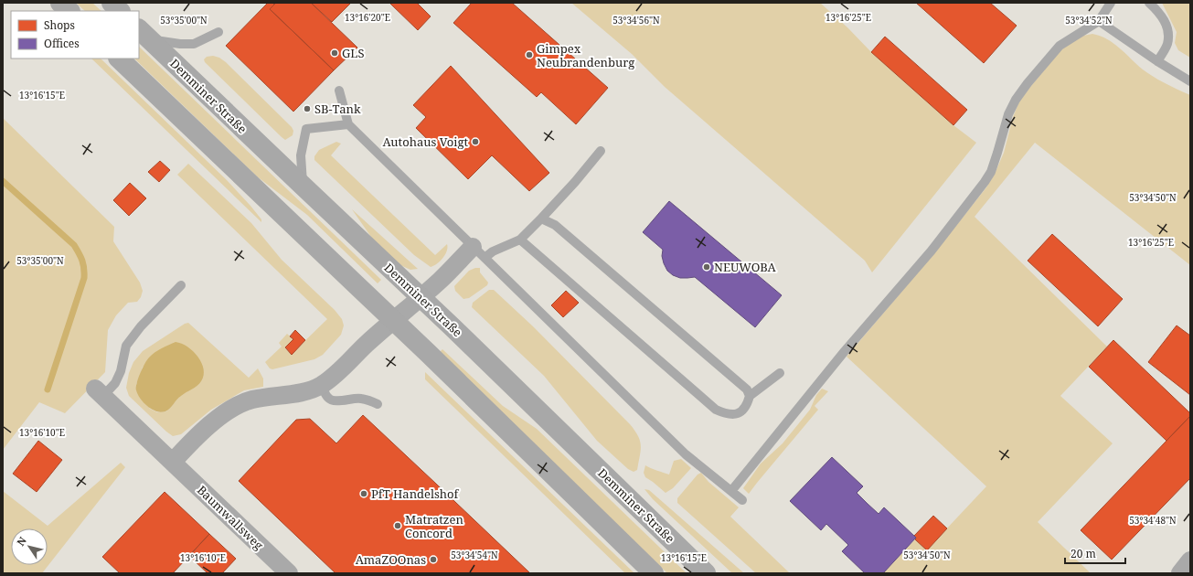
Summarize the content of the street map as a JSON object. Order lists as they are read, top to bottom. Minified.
{"streets":{"main road":["Demminer Straße"],"street":["Baumwallsweg"]},"places":["GLS","Gimpex Neubrandenburg","SB-Tank","Autohaus Voigt","NEUWOBA","PfT Handelshof","Matratzen Concord","AmaZOOnas"],"legend":["Shops","Offices"],"scale_bar":"20 m","north":"top left","coordinates":["13°16'20\"E","13°16'25\"E","53°35'00\"N","53°34'56\"N","53°34'52\"N","13°16'15\"E","53°34'50\"N","13°16'10\"E","53°34'48\"N","53°34'54\"N"]}
